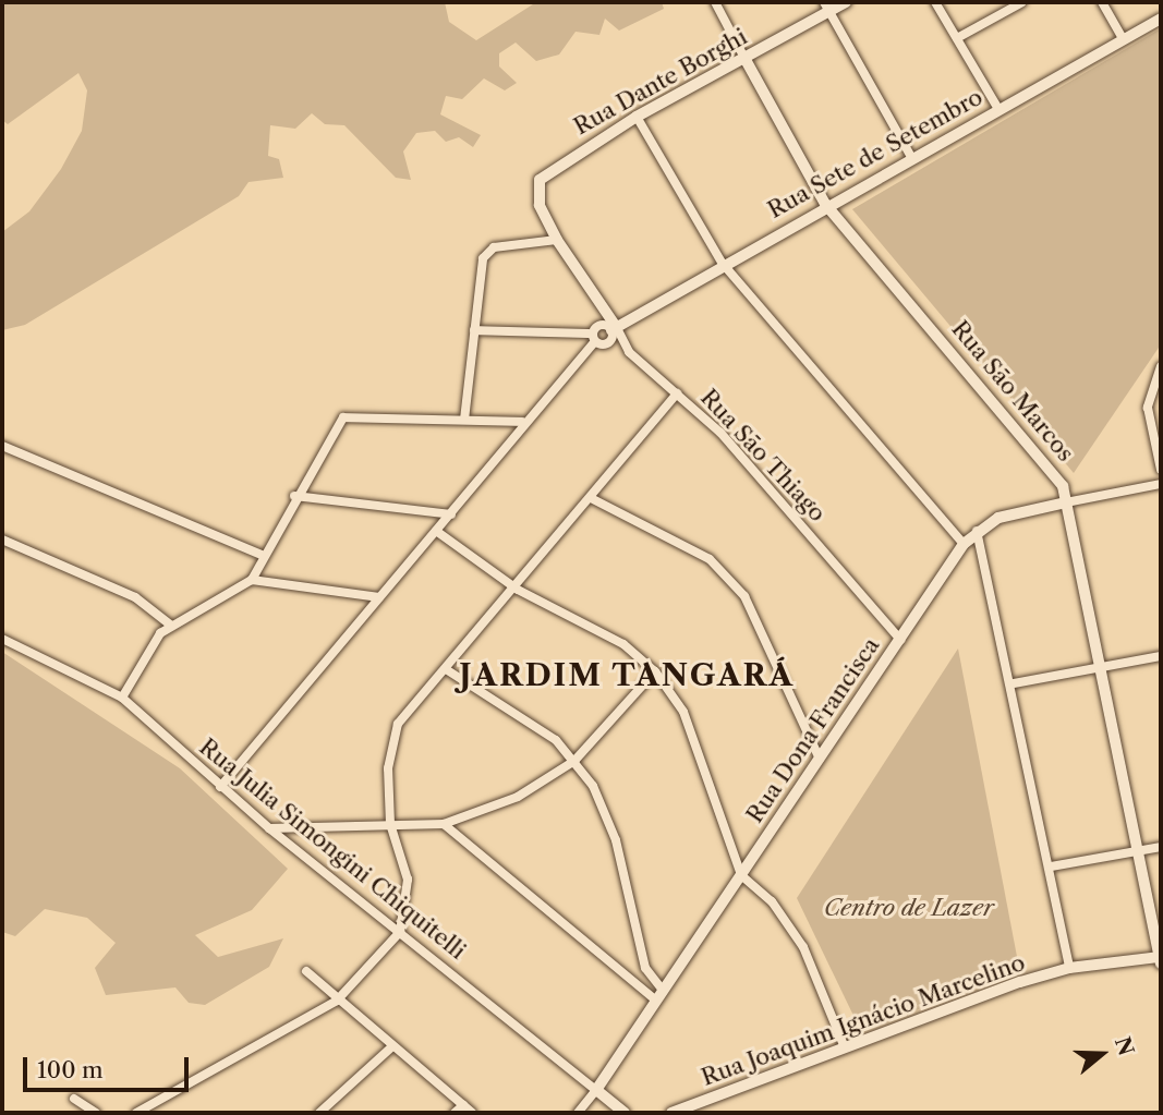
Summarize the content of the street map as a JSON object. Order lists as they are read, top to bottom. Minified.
{"streets":{"street":["Rua Dante Borghi","Rua Sete de Setembro","Rua São Marcos","Rua São Thiago","Rua Dona Francisca","Rua Julia Simongini Chiquitelli","Rua Joaquim Ignácio Marcelino"]},"crossings":[["Rua Dante Borghi","Rua São Marcos"],["Rua Dante Borghi","Rua São Thiago"],["Rua Sete de Setembro","Rua São Marcos"],["Rua Sete de Setembro","Rua São Thiago"],["Rua São Marcos","Rua Dona Francisca"],["Rua São Marcos","Rua Joaquim Ignácio Marcelino"],["Rua São Thiago","Rua Dona Francisca"],["Rua Dona Francisca","Rua Julia Simongini Chiquitelli"]],"districts":["JARDIM TANGARÁ"],"parks":["Centro de Lazer"],"scale_bar":"100 m","north":"right"}
